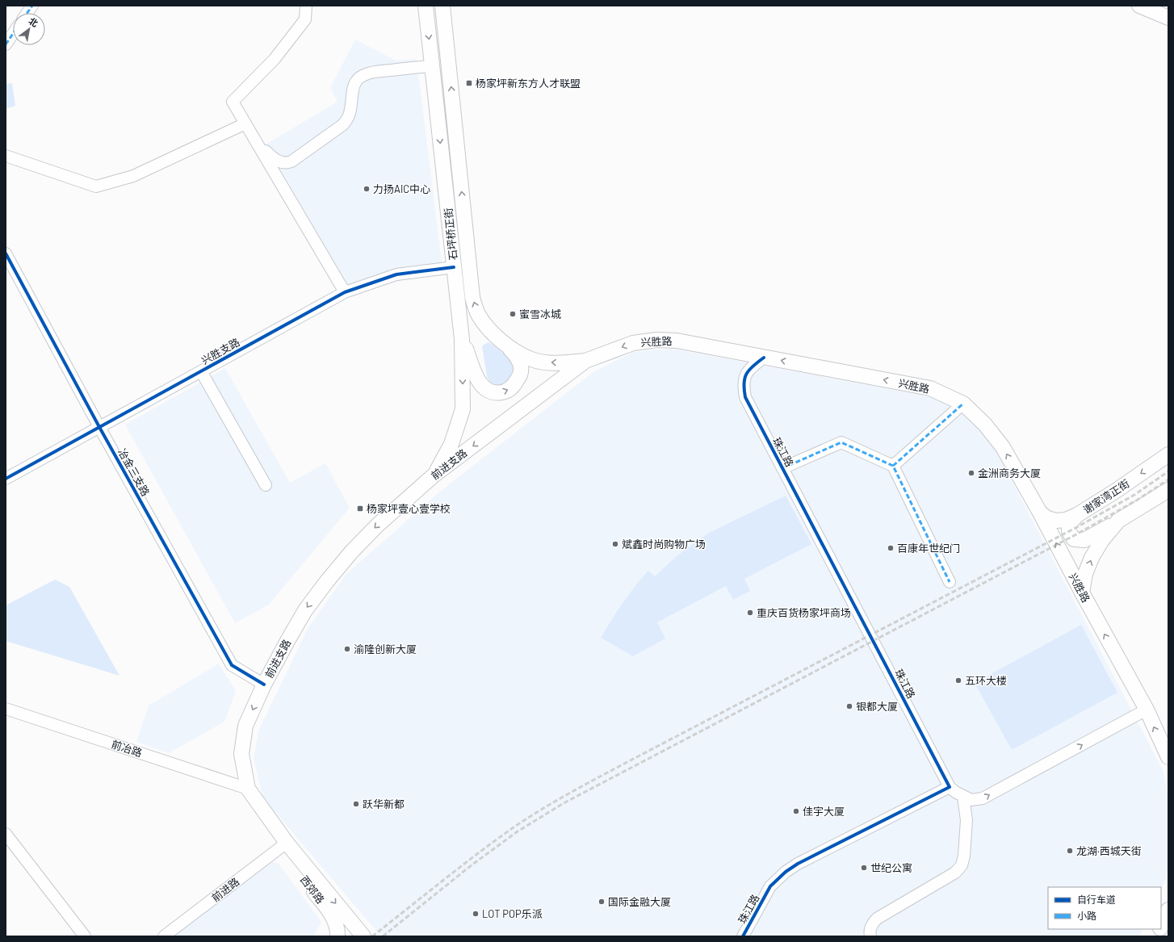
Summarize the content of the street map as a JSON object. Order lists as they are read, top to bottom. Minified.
{"streets":{"main road":["石坪桥正街","兴胜路","前进支路","谢家湾正街","西郊路"],"street":["兴胜支路","珠江路","冶金三支路","前冶路","前进路"]},"crossings":[["石坪桥正街","兴胜路"],["石坪桥正街","兴胜支路"],["石坪桥正街","前进支路"],["兴胜路","珠江路"],["兴胜路","前进支路"],["兴胜路","谢家湾正街"],["兴胜支路","冶金三支路"],["前进支路","冶金三支路"],["前进支路","前冶路"],["前进支路","前进路"],["前进支路","西郊路"],["前进路","西郊路"]],"one_way":["兴胜路","前进支路"],"places":{"transit":["杨家坪新东方人才联盟","杨家坪壹心壹学校"],"other":["力扬AIC中心","蜜雪冰城","金洲商务大厦","斌鑫时尚购物广场","百康年世纪门","重庆百货杨家坪商场","渝隆创新大厦","五环大楼","银都大厦","跃华新都","佳宇大厦","龙湖·西城天街","世纪公寓","国际金融大厦","LOT POP乐派"]},"legend":["自行车道","小路"],"north":"top right"}
